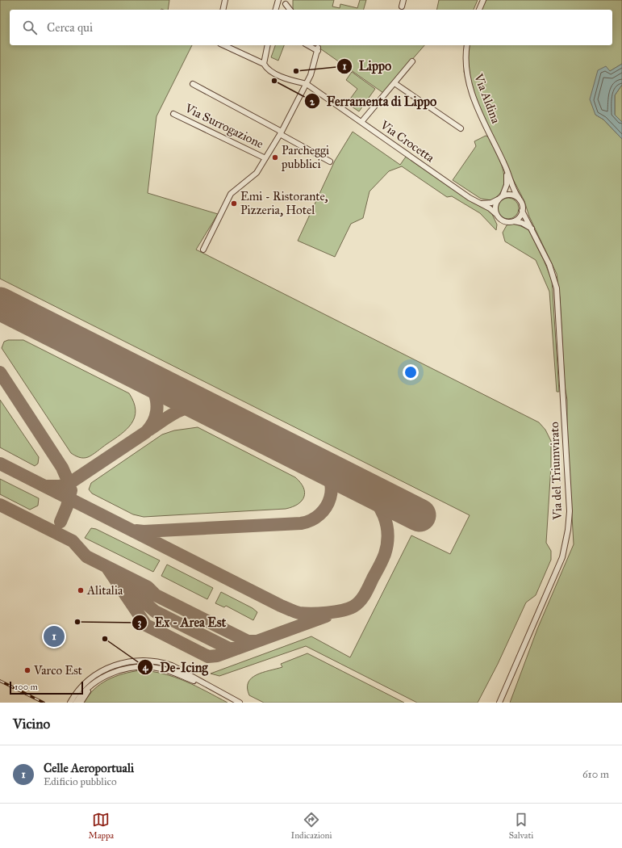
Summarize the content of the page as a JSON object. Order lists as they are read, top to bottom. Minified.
{"streets":{"street":["Via Aldina","Via Surrogazione","Via Crocetta","Via del Triumvirato"]},"crossings":[["Via Aldina","Via Crocetta"],["Via Aldina","Via del Triumvirato"],["Via Surrogazione","Via Crocetta"],["Via Crocetta","Via del Triumvirato"]],"places":["Lippo","Ferramenta di Lippo","Parcheggi pubblici","Emi - Ristorante, Pizzeria, Hotel","Alitalia","Ex - Area Est","De-Icing","Varco Est"],"scale_bar":"100 m","page":{"search":"Cerca qui","pins":"1","scale":"100 m","heading":"Vicino","list":[{"mark":"1","name":"Celle Aeroportuali","note":"Edificio pubblico","value":"610 m"}],"nav":["Mappa","Indicazioni","Salvati"]}}
